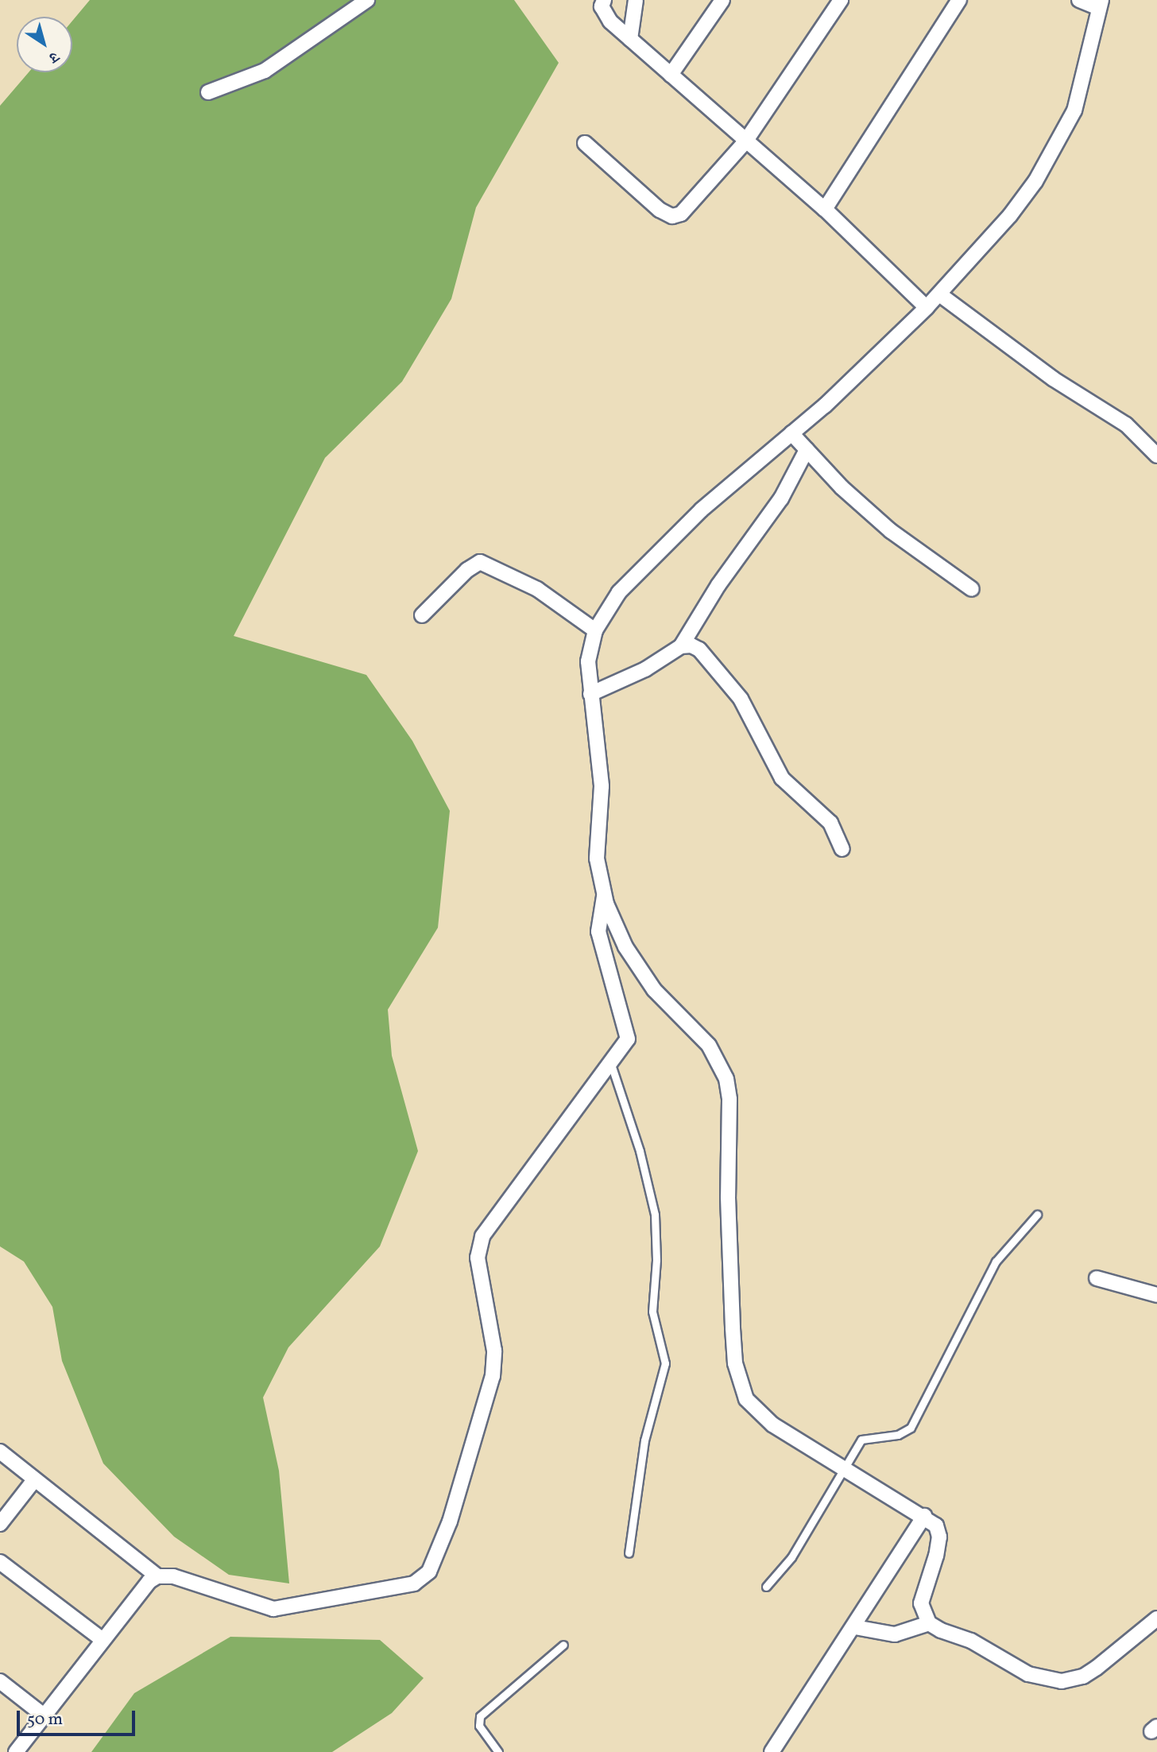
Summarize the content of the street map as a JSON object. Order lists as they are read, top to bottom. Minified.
{"scale_bar":"50 m","north":"bottom right"}
